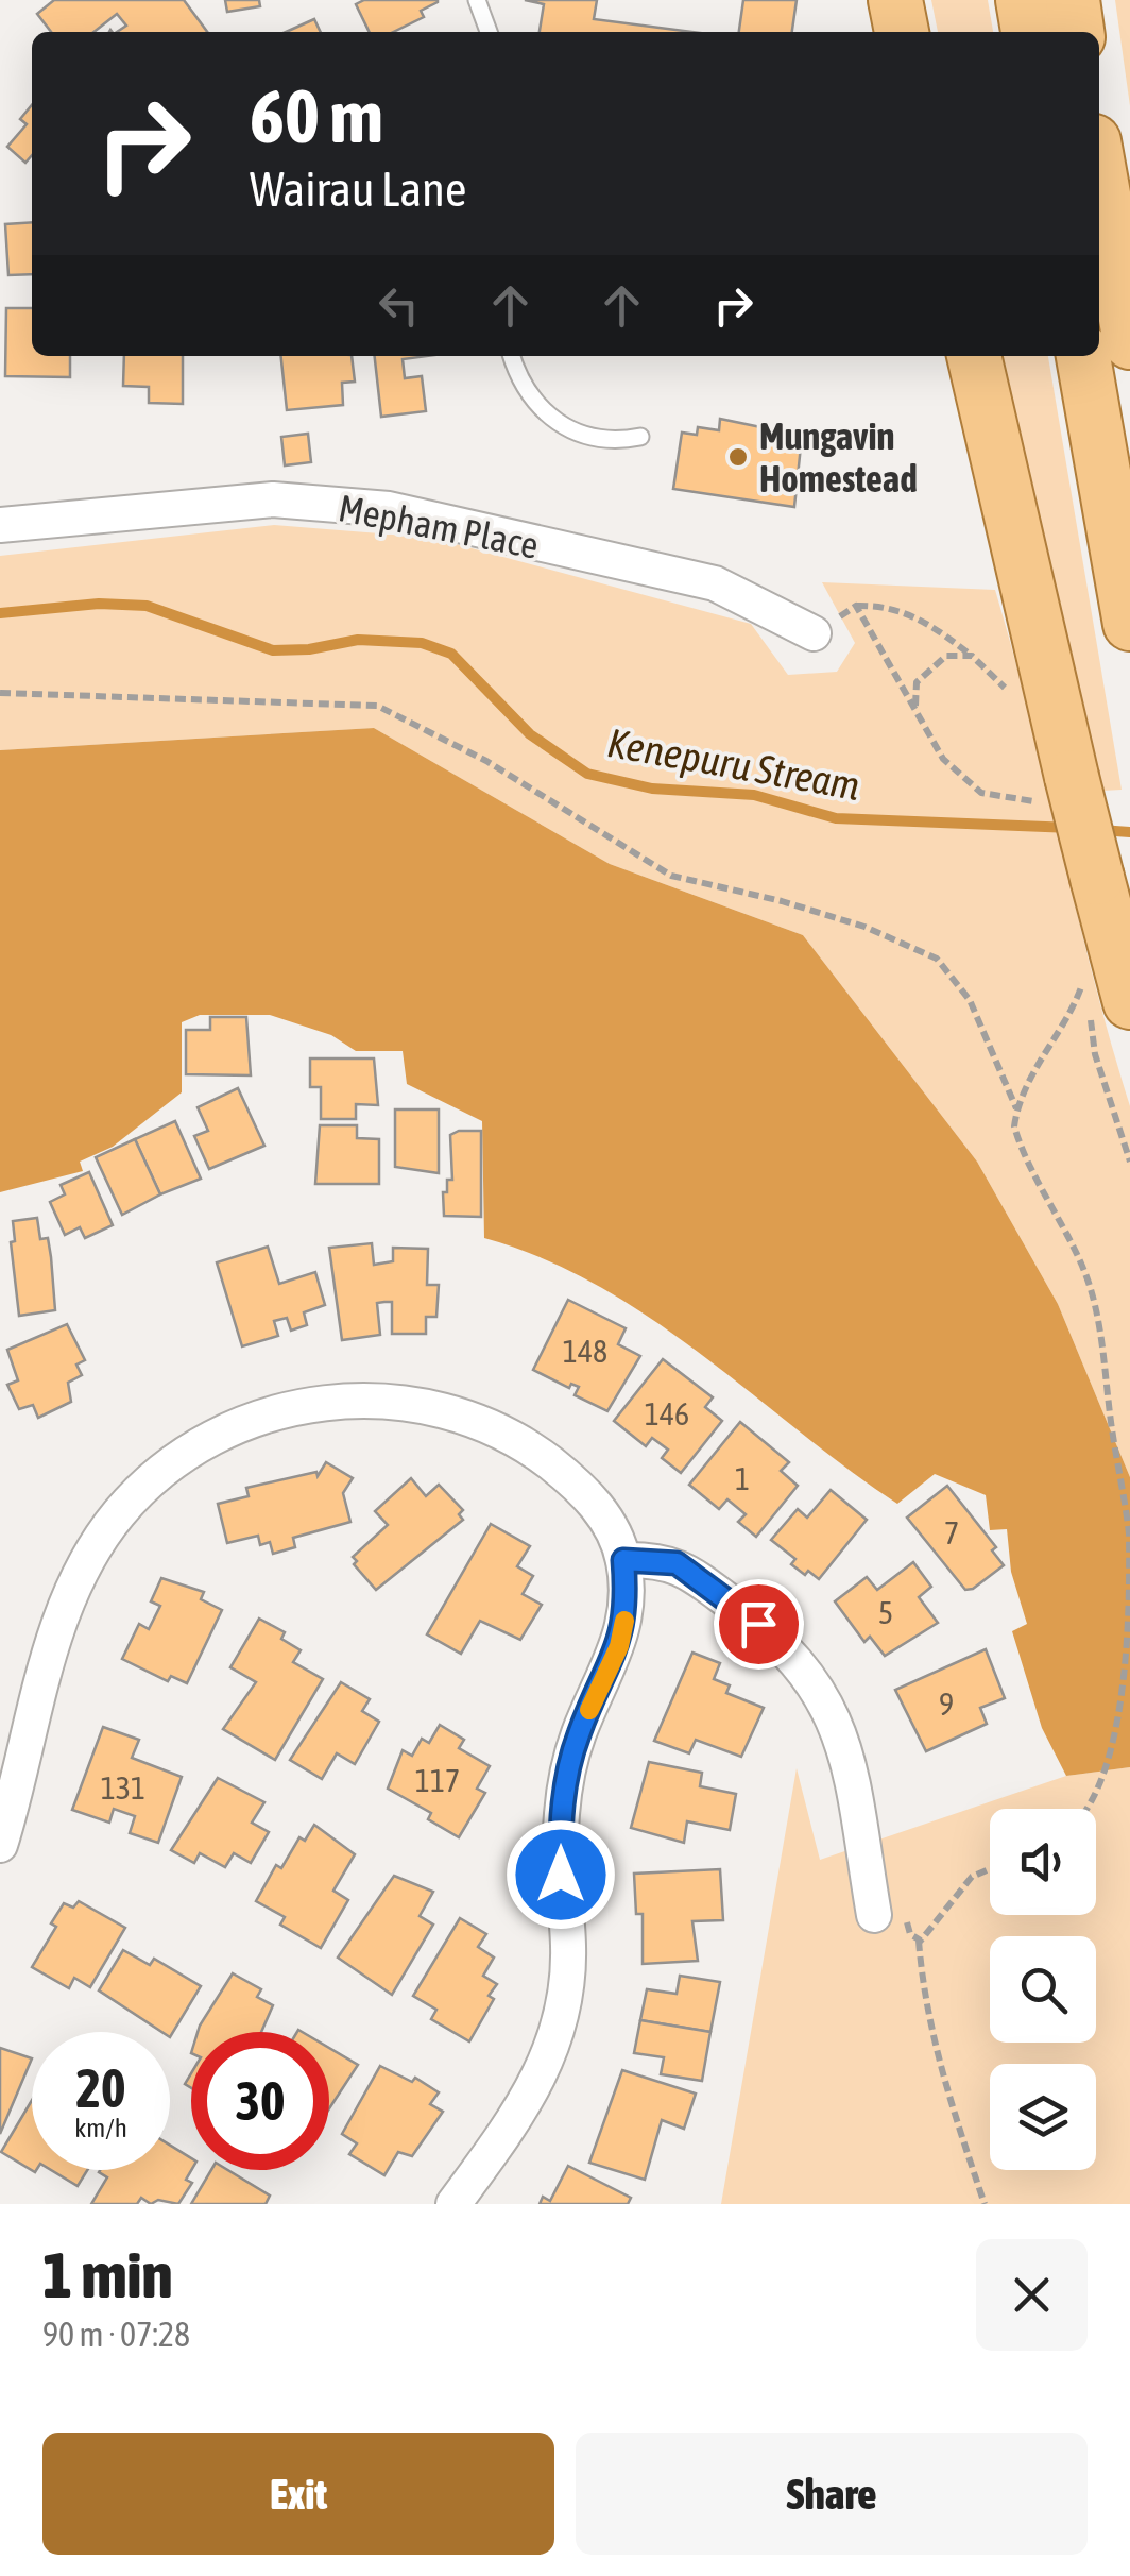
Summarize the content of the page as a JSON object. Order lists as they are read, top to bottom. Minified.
{"streets":{"street":["Mepham Place"]},"water":["Kenepuru Stream"],"places":["Mungavin Homestead"],"house_numbers":["148","146","1","7","5","9","117","131"],"page":{"turn":["60 m","Wairau Lane"],"speed":"20 km/h","limit":"30","heading":["1 min","90 m · 07:28"],"buttons":["Exit","Share"]}}
